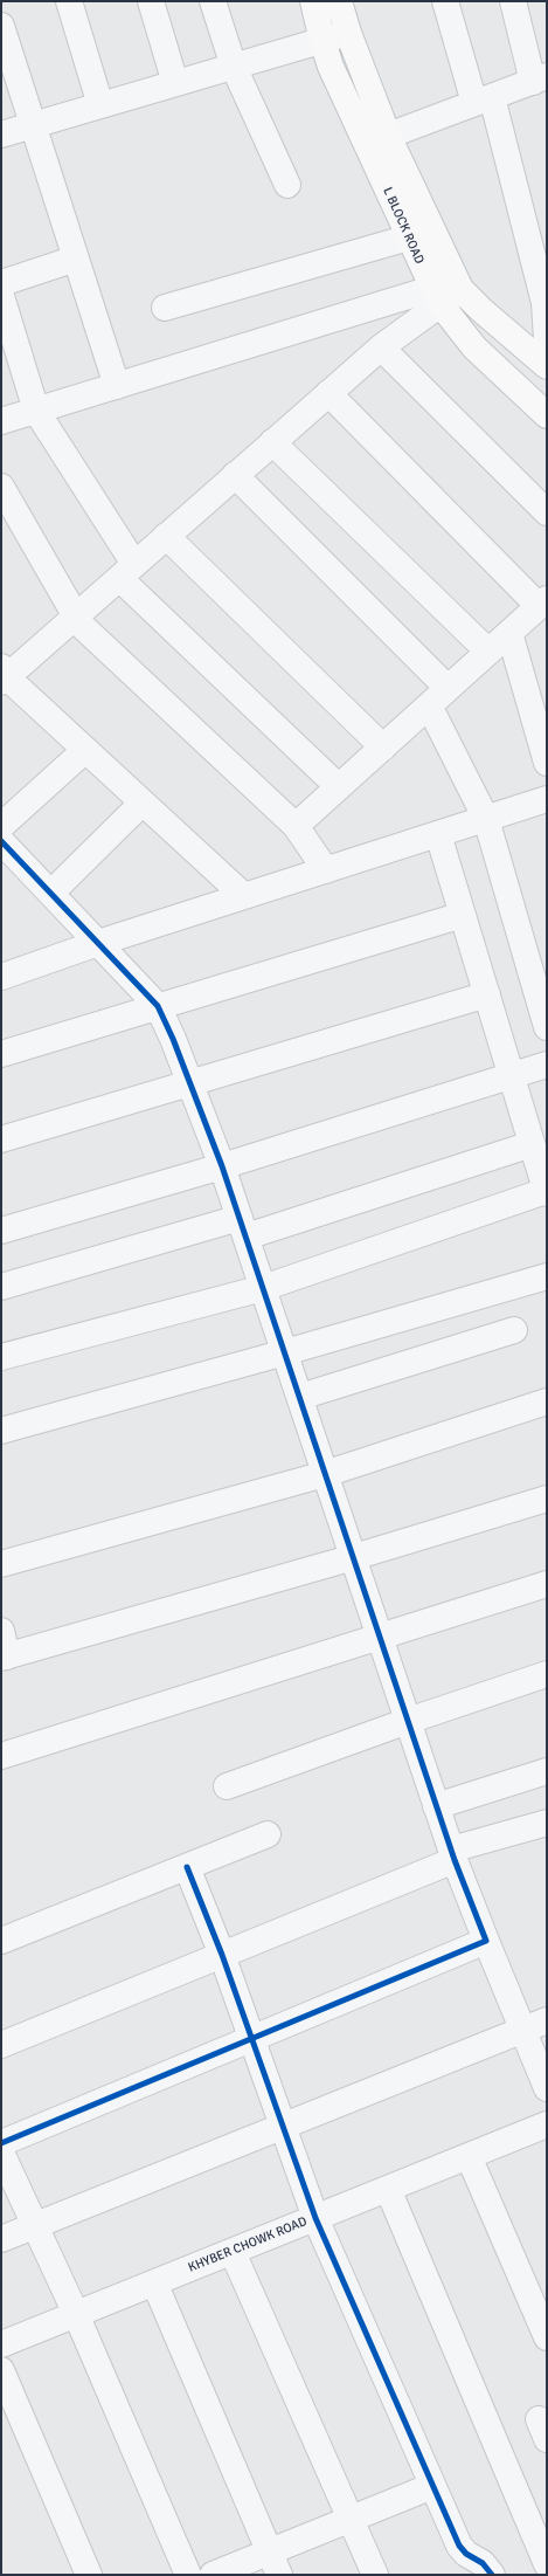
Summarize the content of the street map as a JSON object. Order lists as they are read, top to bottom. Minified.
{"streets":{"main road":["L BLOCK ROAD"],"street":["KHYBER CHOWK ROAD"]}}
